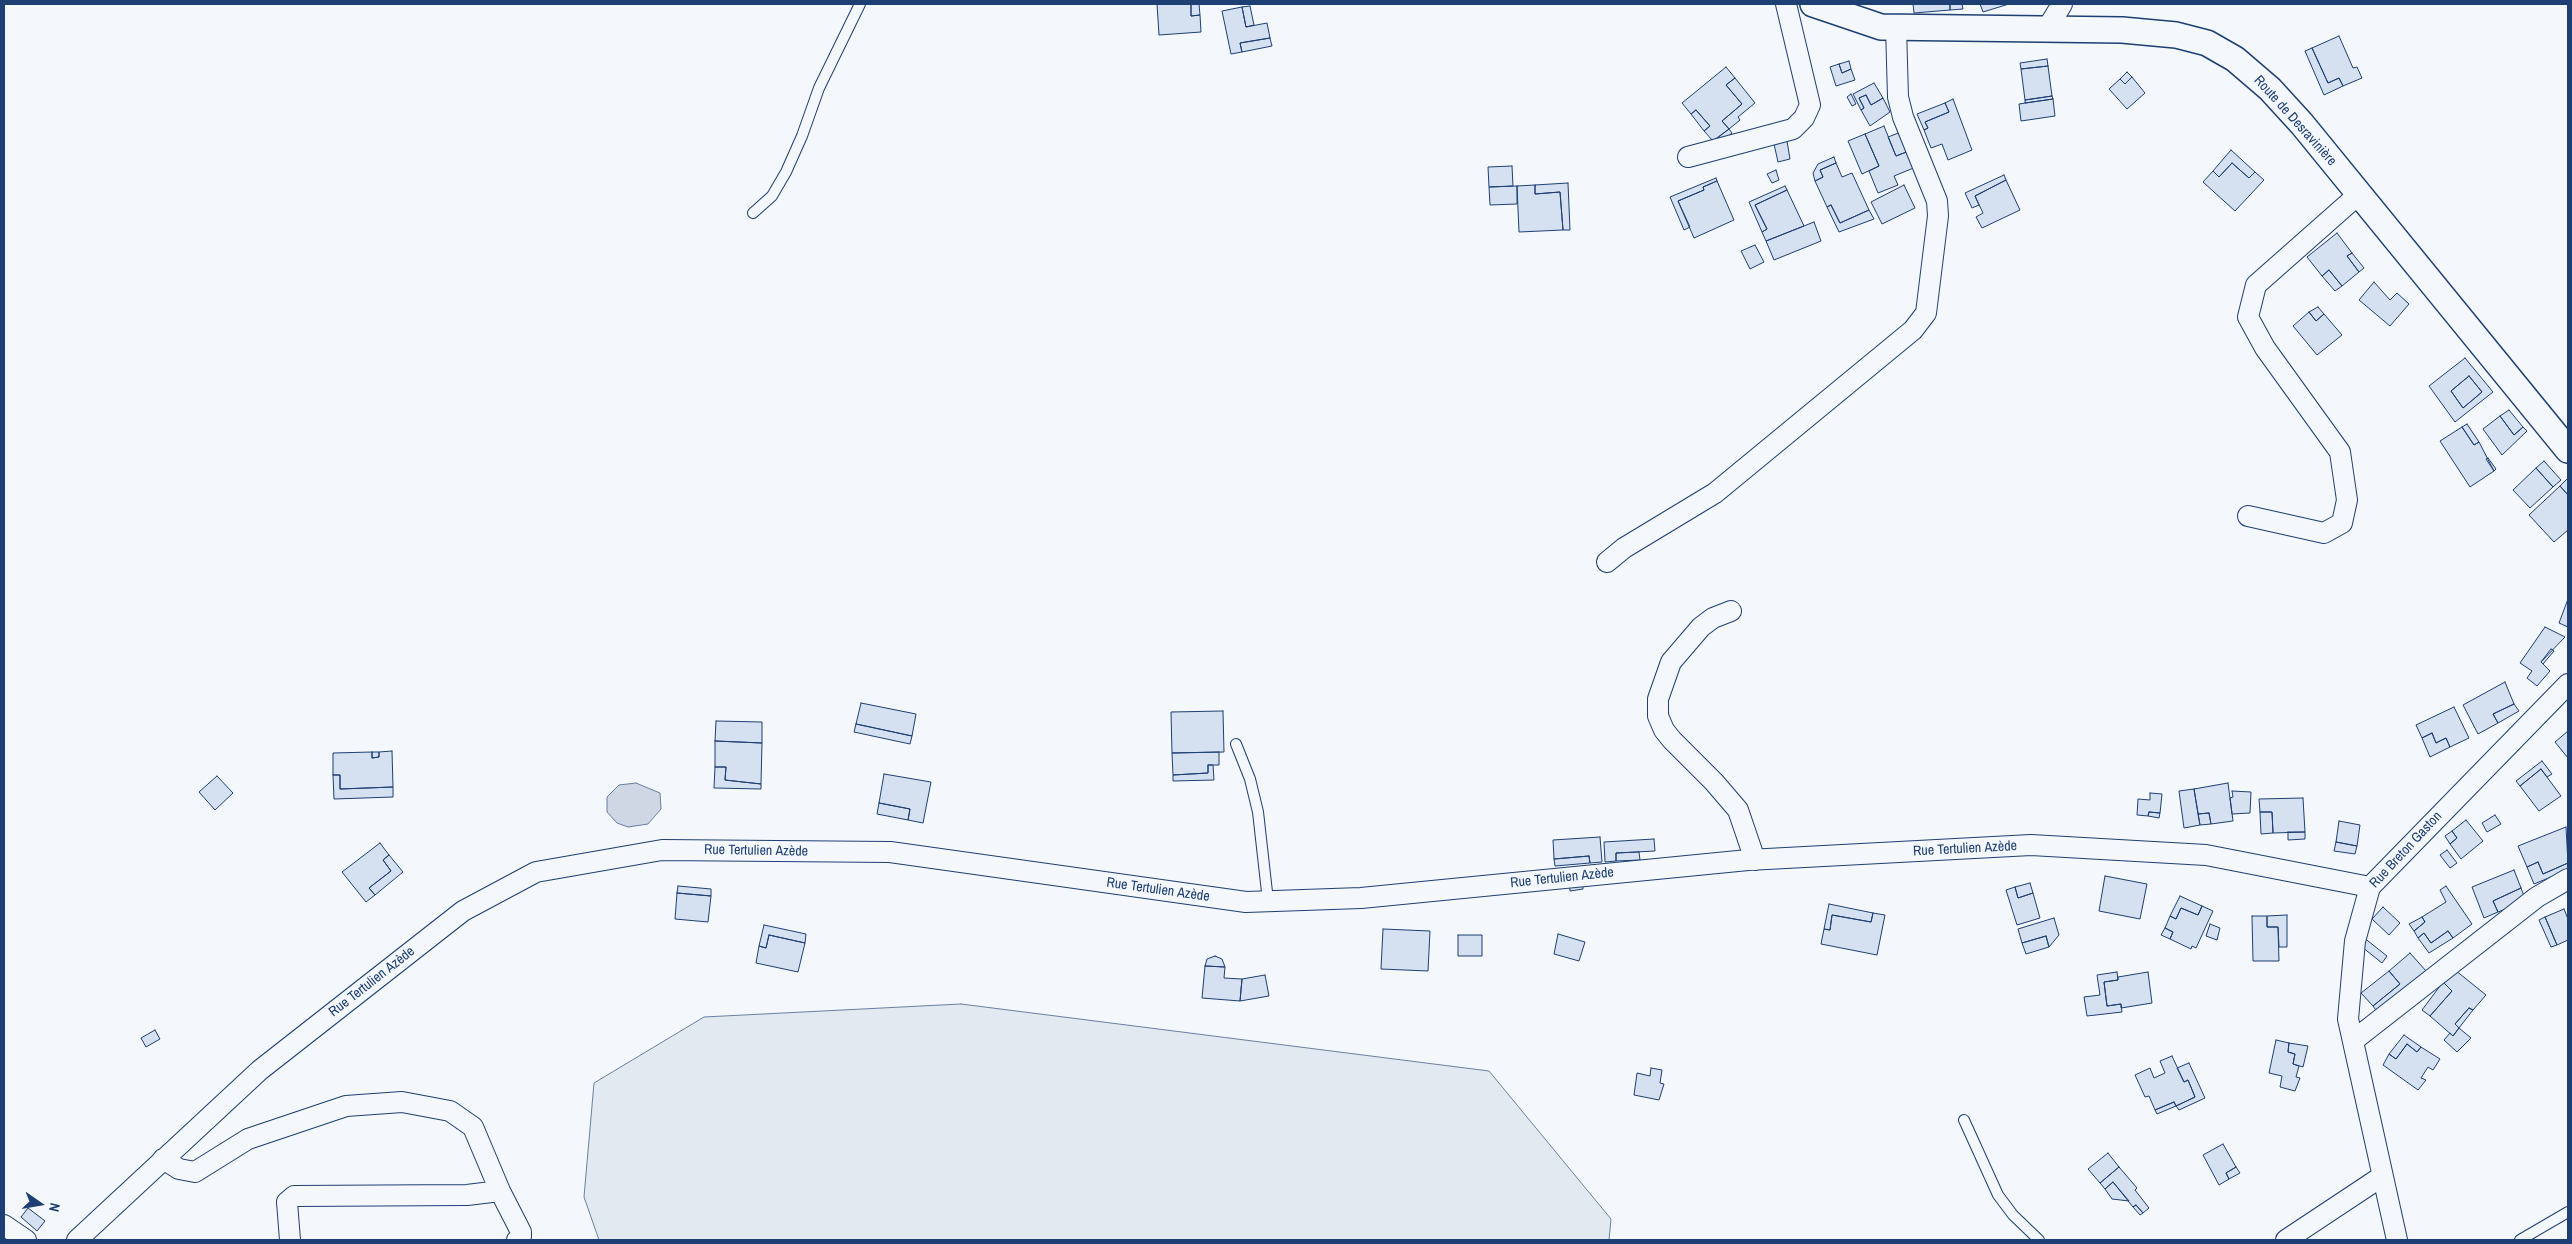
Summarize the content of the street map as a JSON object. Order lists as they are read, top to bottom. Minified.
{"streets":{"street":["Route de Desravinière","Rue Tertulien Azède","Rue Breton Gaston"]},"crossings":[["Rue Tertulien Azède","Rue Breton Gaston"]],"north":"right"}
